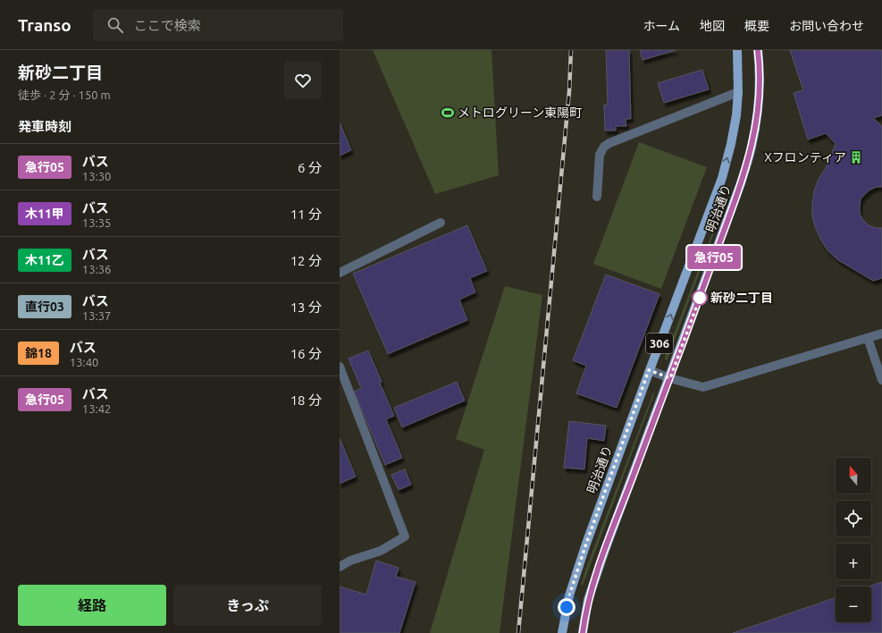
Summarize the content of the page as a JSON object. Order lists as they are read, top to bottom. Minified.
{"streets":{"main road":["明治通り","306"]},"places":{"sports":["メトログリーン東陽町"],"building":["Xフロンティア"],"other":["新砂二丁目"]},"lines":["bus line 急行05"],"north":"top","page":{"header":"Transo","search":"ここで検索","nav":["ホーム","地図","概要","お問い合わせ"],"heading":[["新砂二丁目","徒歩 · 2 分 · 150 m"],"発車時刻"],"on_map":"急行05","list":[{"mark":"急行05","name":"バス","note":"13:30","value":"6 分"},{"mark":"木11甲","name":"バス","note":"13:35","value":"11 分"},{"mark":"木11乙","name":"バス","note":"13:36","value":"12 分"},{"mark":"直行03","name":"バス","note":"13:37","value":"13 分"},{"mark":"錦18","name":"バス","note":"13:40","value":"16 分"},{"mark":"急行05","name":"バス","note":"13:42","value":"18 分"}],"map_buttons":["+","−"],"buttons":["経路","きっぷ"]}}
